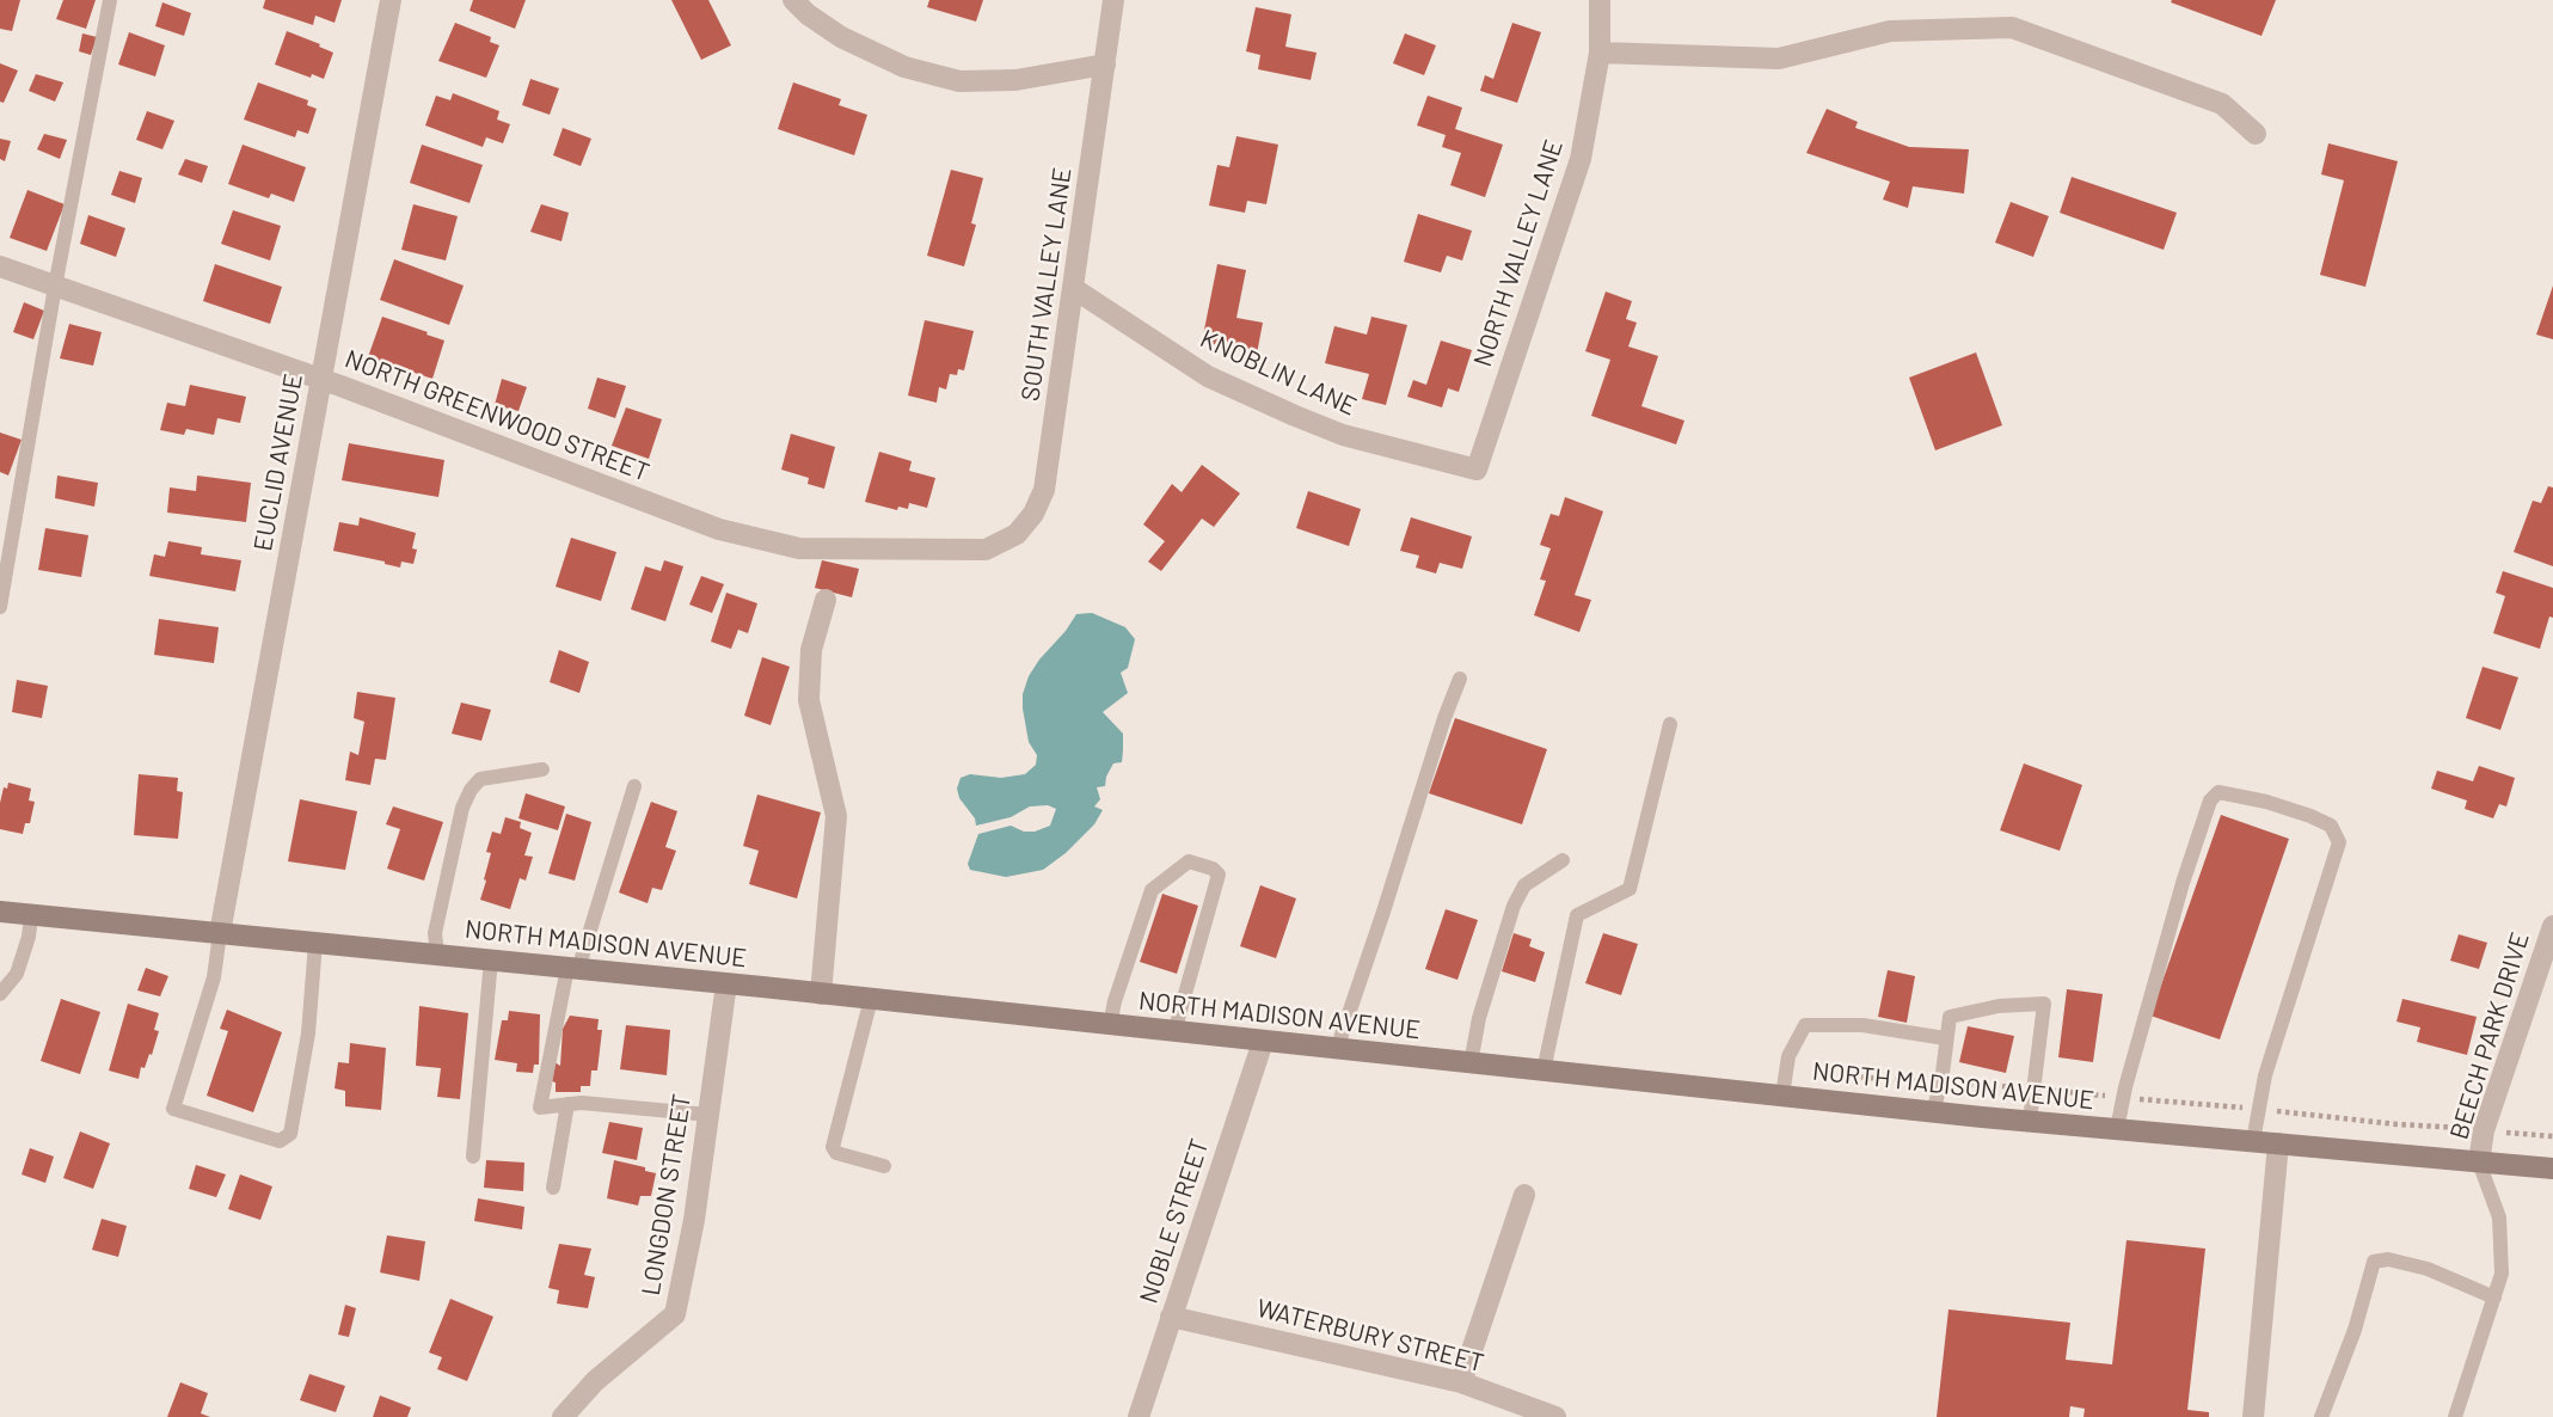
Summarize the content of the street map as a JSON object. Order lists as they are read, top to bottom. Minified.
{"streets":{"main road":["NORTH MADISON AVENUE"],"street":["NORTH VALLEY LANE","SOUTH VALLEY LANE","KNOBLIN LANE","NORTH GREENWOOD STREET","EUCLID AVENUE","BEECH PARK DRIVE","LONGDON STREET","NOBLE STREET","WATERBURY STREET"]},"crossings":[["NORTH VALLEY LANE","KNOBLIN LANE"],["SOUTH VALLEY LANE","KNOBLIN LANE"],["SOUTH VALLEY LANE","NORTH GREENWOOD STREET"],["NORTH GREENWOOD STREET","EUCLID AVENUE"],["EUCLID AVENUE","NORTH MADISON AVENUE"],["NORTH MADISON AVENUE","BEECH PARK DRIVE"],["NORTH MADISON AVENUE","LONGDON STREET"],["NORTH MADISON AVENUE","NOBLE STREET"],["NOBLE STREET","WATERBURY STREET"]]}
